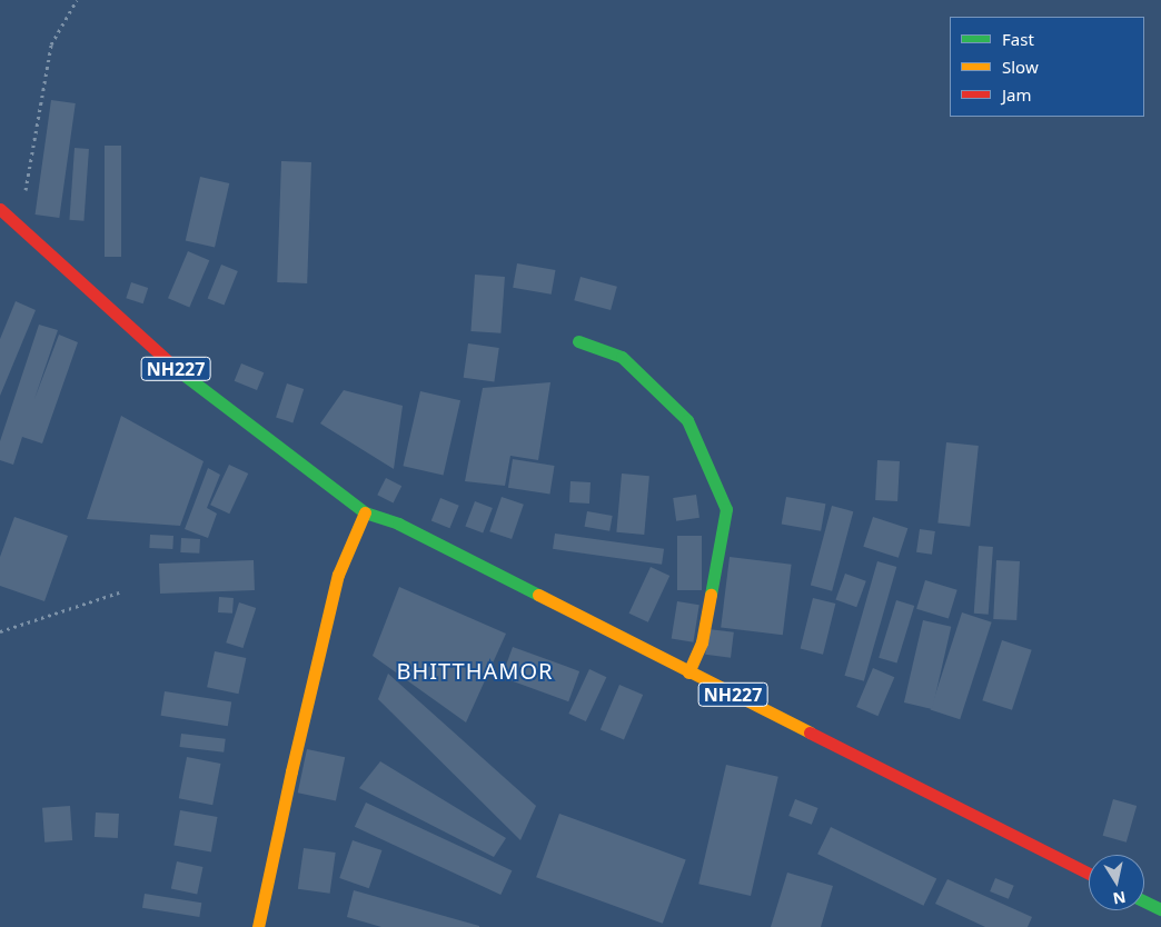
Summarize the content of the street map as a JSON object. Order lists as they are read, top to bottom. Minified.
{"streets":{"main road":["NH227"]},"districts":["BHITTHAMOR"],"legend":["Fast","Slow","Jam"],"north":"bottom"}
